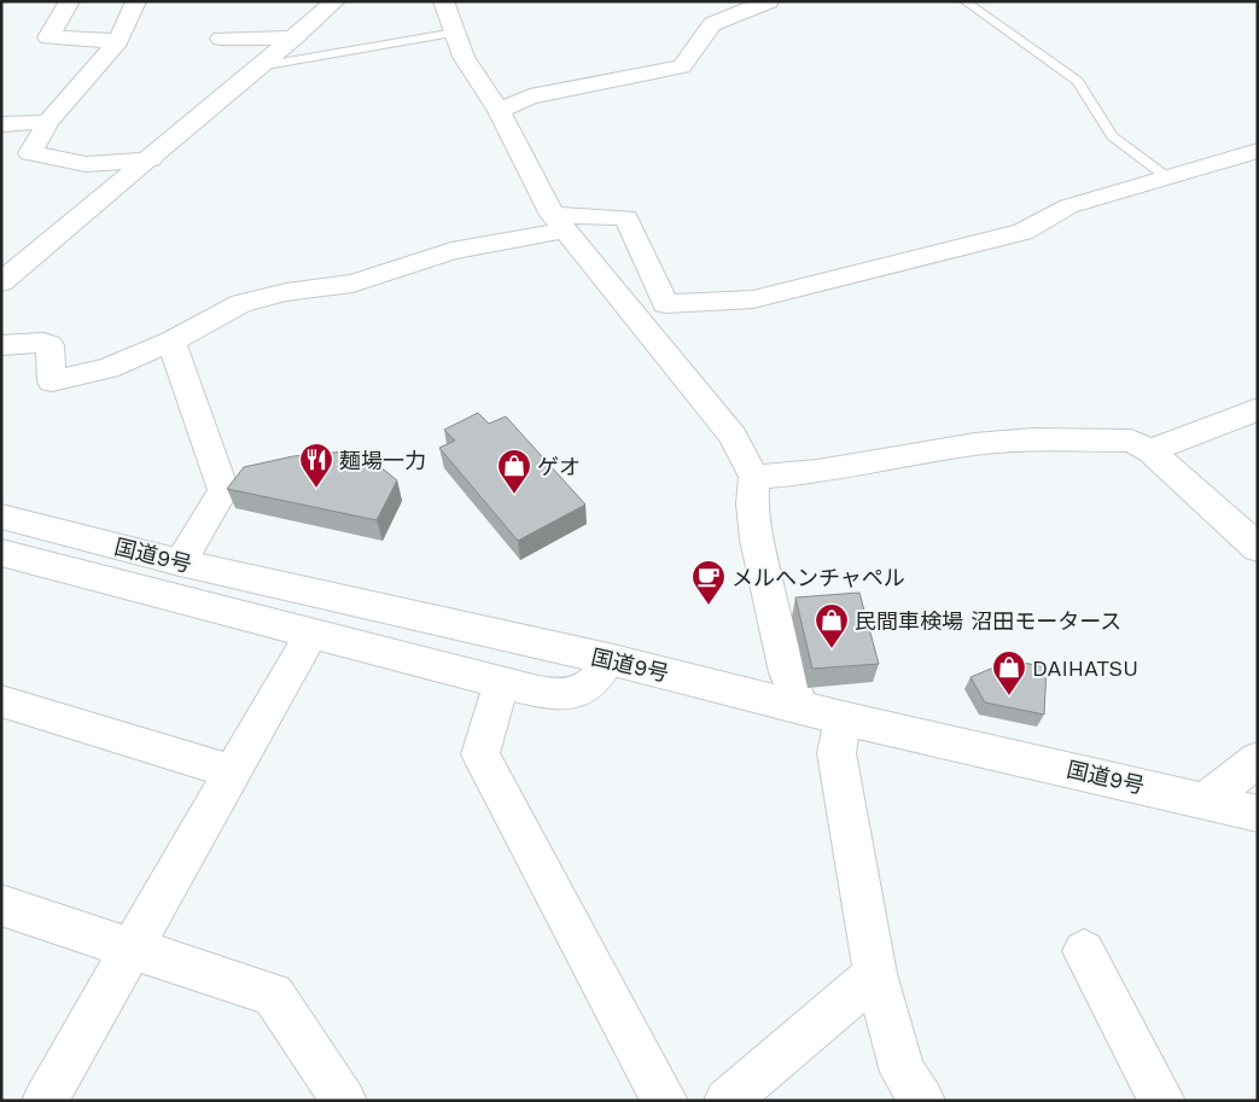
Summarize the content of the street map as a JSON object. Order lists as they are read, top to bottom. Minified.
{"streets":{"main road":["国道9号"]},"places":{"restaurant":["麺場一力"],"shop":["ゲオ","民間車検場 沼田モータース","DAIHATSU"],"cafe":["メルヘンチャペル"]}}
